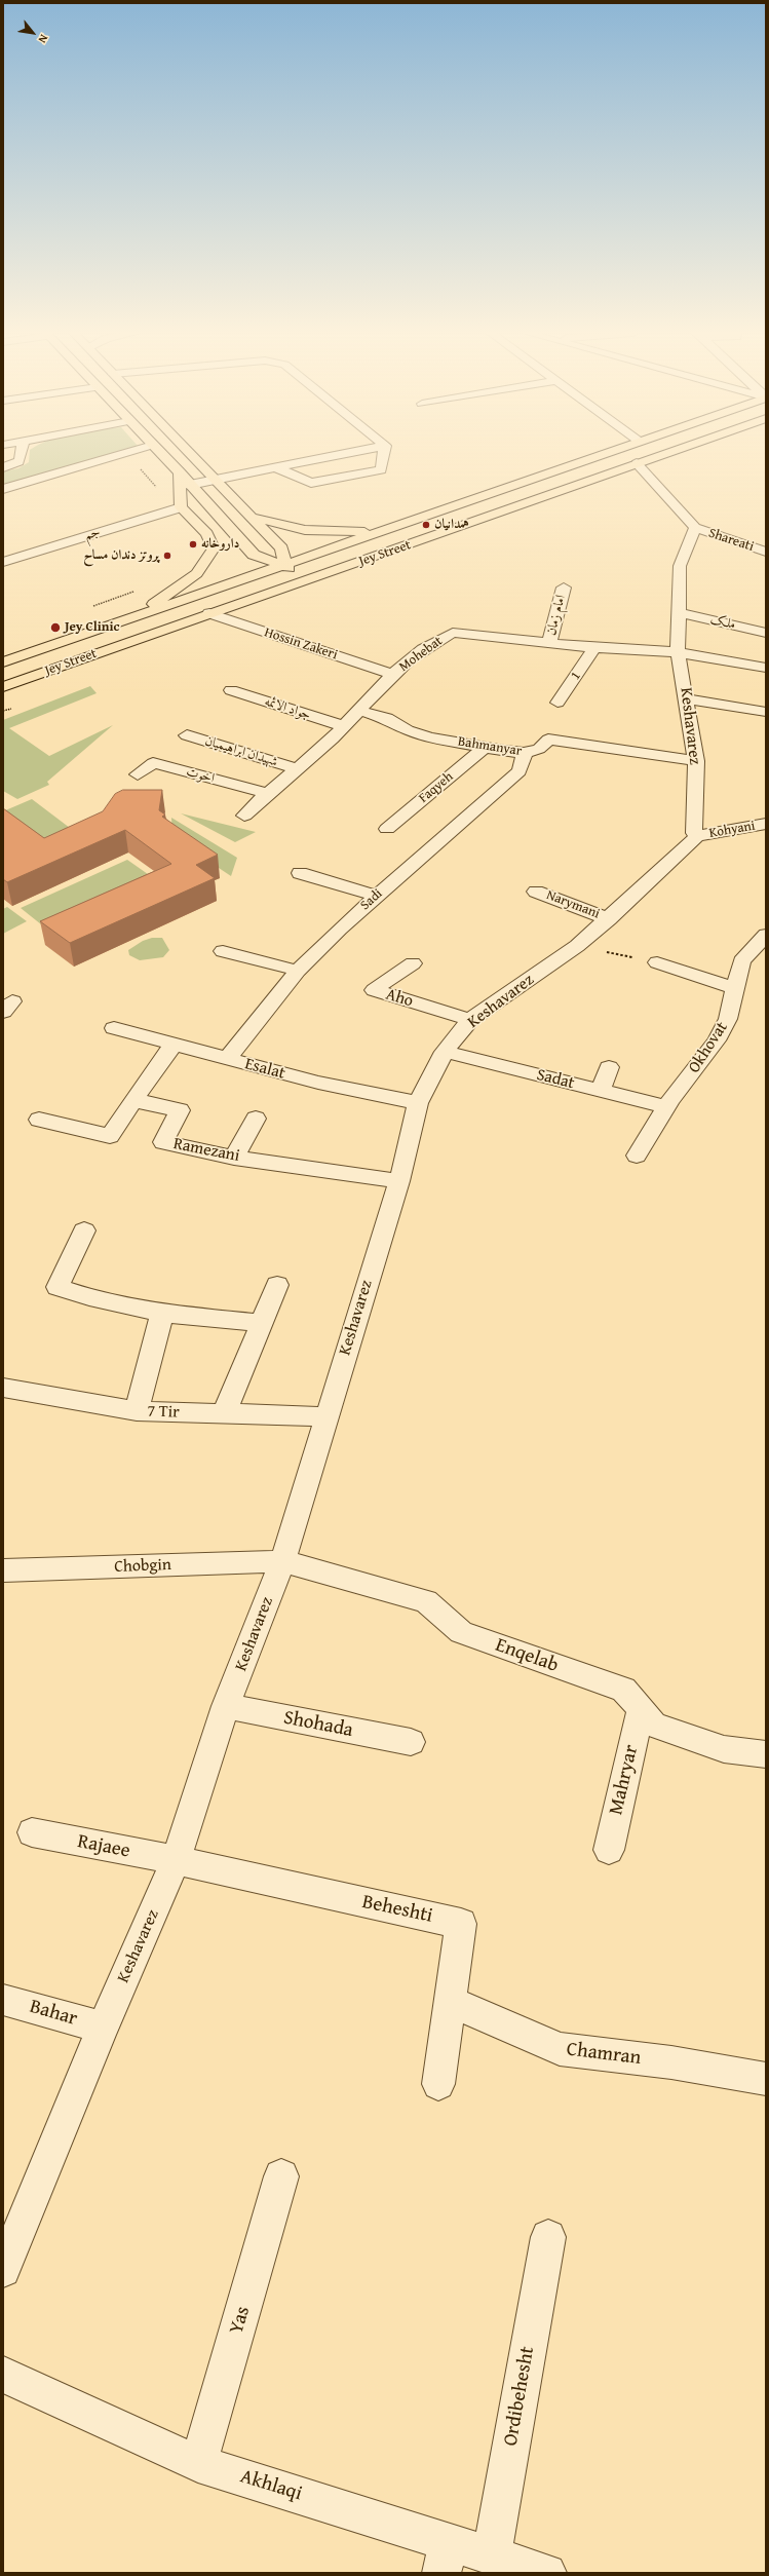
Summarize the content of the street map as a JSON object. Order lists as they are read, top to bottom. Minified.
{"streets":{"main road":["Jey Street"],"street":["جم","Shareati","امام زمان","ملک","Hossin Zakeri","Mohebat","1","جواد الائمه","Keshavarez","Bahmanyar","شهیدان ابراهیمیان","اخوت","Faqyeh","Kohyani","Sadi","Narymani","Aho","Okhovat","Esalat","Sadat","Ramezani","7 Tir","Chobgin","Enqelab","Shohada","Mahryar","Rajaee","Beheshti","Bahar","Chamran","Yas","Ordibehesht","Akhlaqi"]},"crossings":[["Shareati","Keshavarez"],["Jey Street","Hossin Zakeri"],["امام زمان","Mohebat"],["ملک","Keshavarez"],["Hossin Zakeri","Mohebat"],["Mohebat","1"],["Mohebat","جواد الائمه"],["Mohebat","Keshavarez"],["Mohebat","Bahmanyar"],["Mohebat","شهیدان ابراهیمیان"],["Mohebat","اخوت"],["Keshavarez","Bahmanyar"],["Keshavarez","Kohyani"],["Keshavarez","Narymani"],["Keshavarez","Aho"],["Keshavarez","Esalat"],["Keshavarez","Sadat"],["Keshavarez","Ramezani"],["Keshavarez","7 Tir"],["Keshavarez","Chobgin"],["Keshavarez","Enqelab"],["Keshavarez","Shohada"],["Keshavarez","Rajaee"],["Keshavarez","Beheshti"],["Keshavarez","Bahar"],["Bahmanyar","Faqyeh"],["Bahmanyar","Sadi"],["Sadi","Esalat"],["Okhovat","Sadat"],["Chobgin","Enqelab"],["Enqelab","Mahryar"],["Rajaee","Beheshti"],["Beheshti","Chamran"],["Yas","Akhlaqi"],["Ordibehesht","Akhlaqi"]],"places":["همدانیان","داروخانه","پروتز دندان مساح","Jey Clinic"],"north":"bottom right"}
